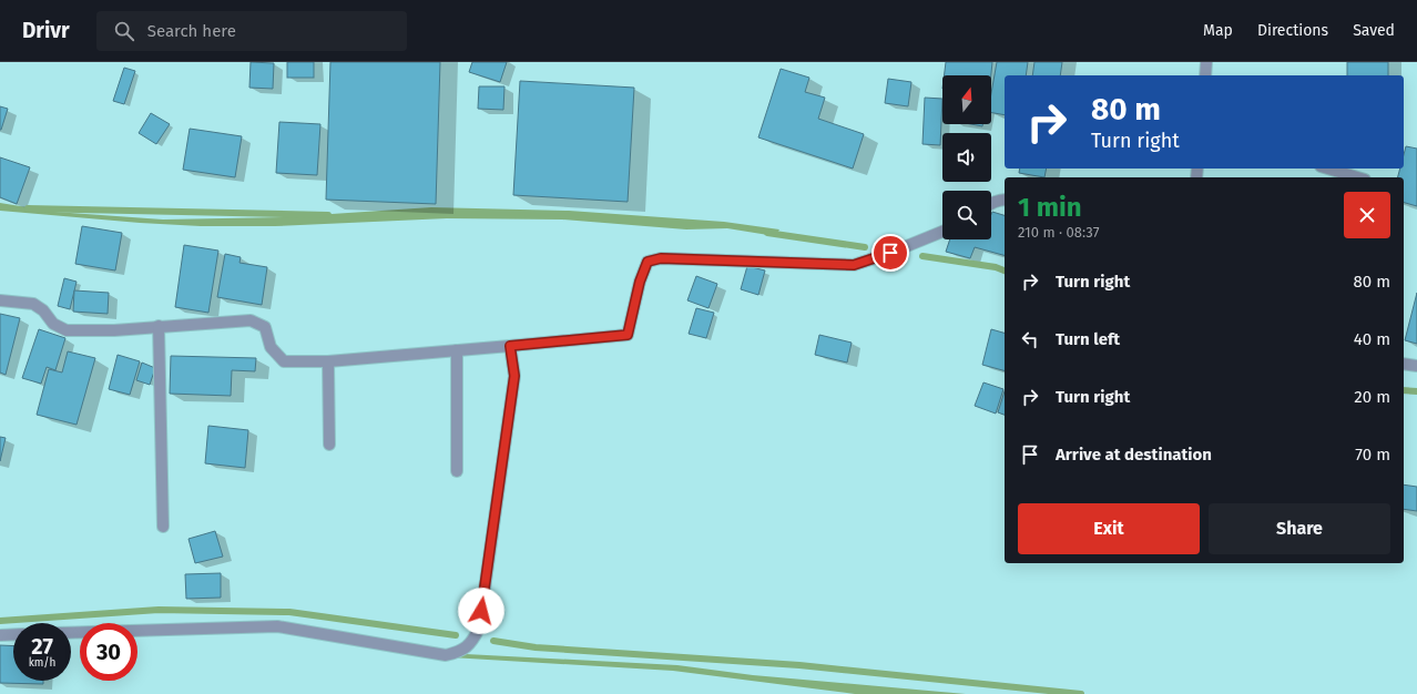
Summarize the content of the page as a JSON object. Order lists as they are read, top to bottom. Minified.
{"north":"top","page":{"header":"Drivr","search":"Search here","nav":["Map","Directions","Saved"],"turn":["80 m","Turn right"],"heading":["1 min","210 m · 08:37"],"list":[{"name":"Turn right","value":"80 m"},{"name":"Turn left","value":"40 m"},{"name":"Turn right","value":"20 m"},{"name":"Arrive at destination","value":"70 m"}],"buttons":["Exit","Share"],"speed":"27 km/h","limit":"30"}}
